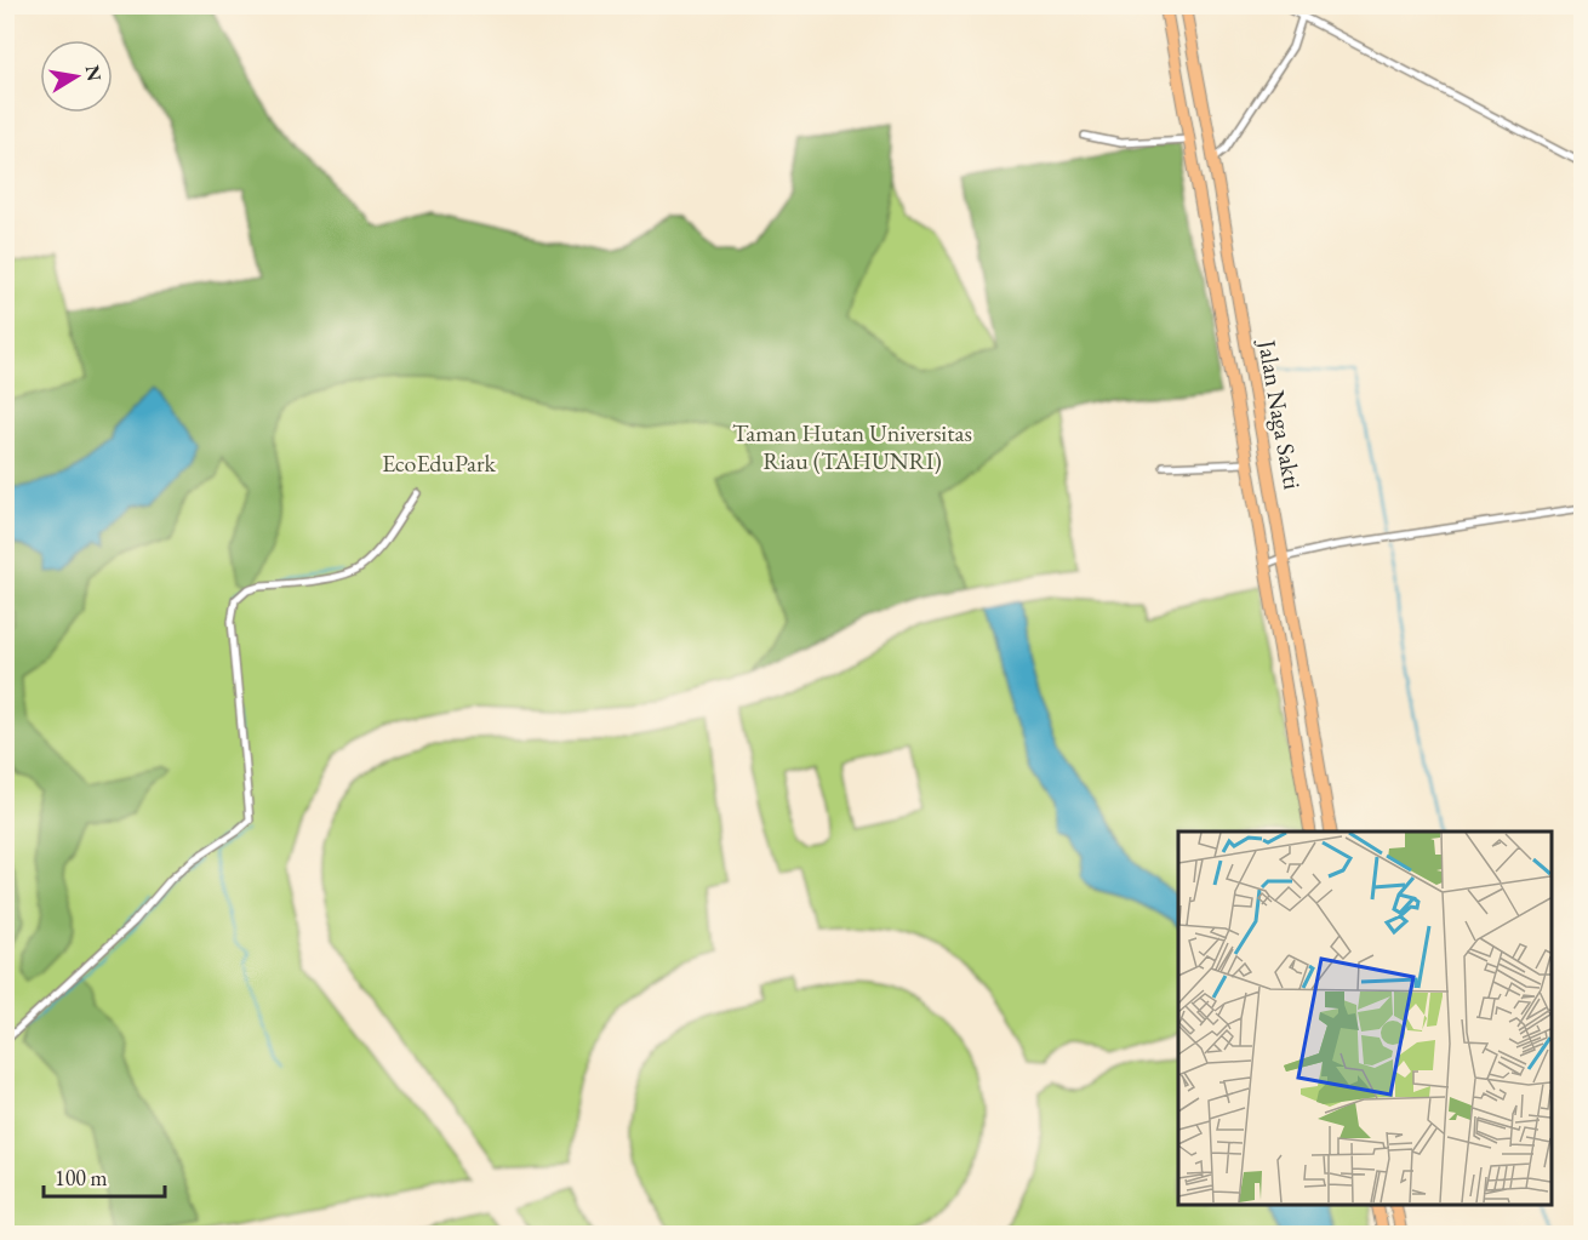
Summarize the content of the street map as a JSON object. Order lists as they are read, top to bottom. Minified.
{"streets":{"main road":["Jalan Naga Sakti"]},"parks":["Taman Hutan Universitas Riau (TAHUNRI)","EcoEduPark"],"scale_bar":"100 m","north":"right"}
